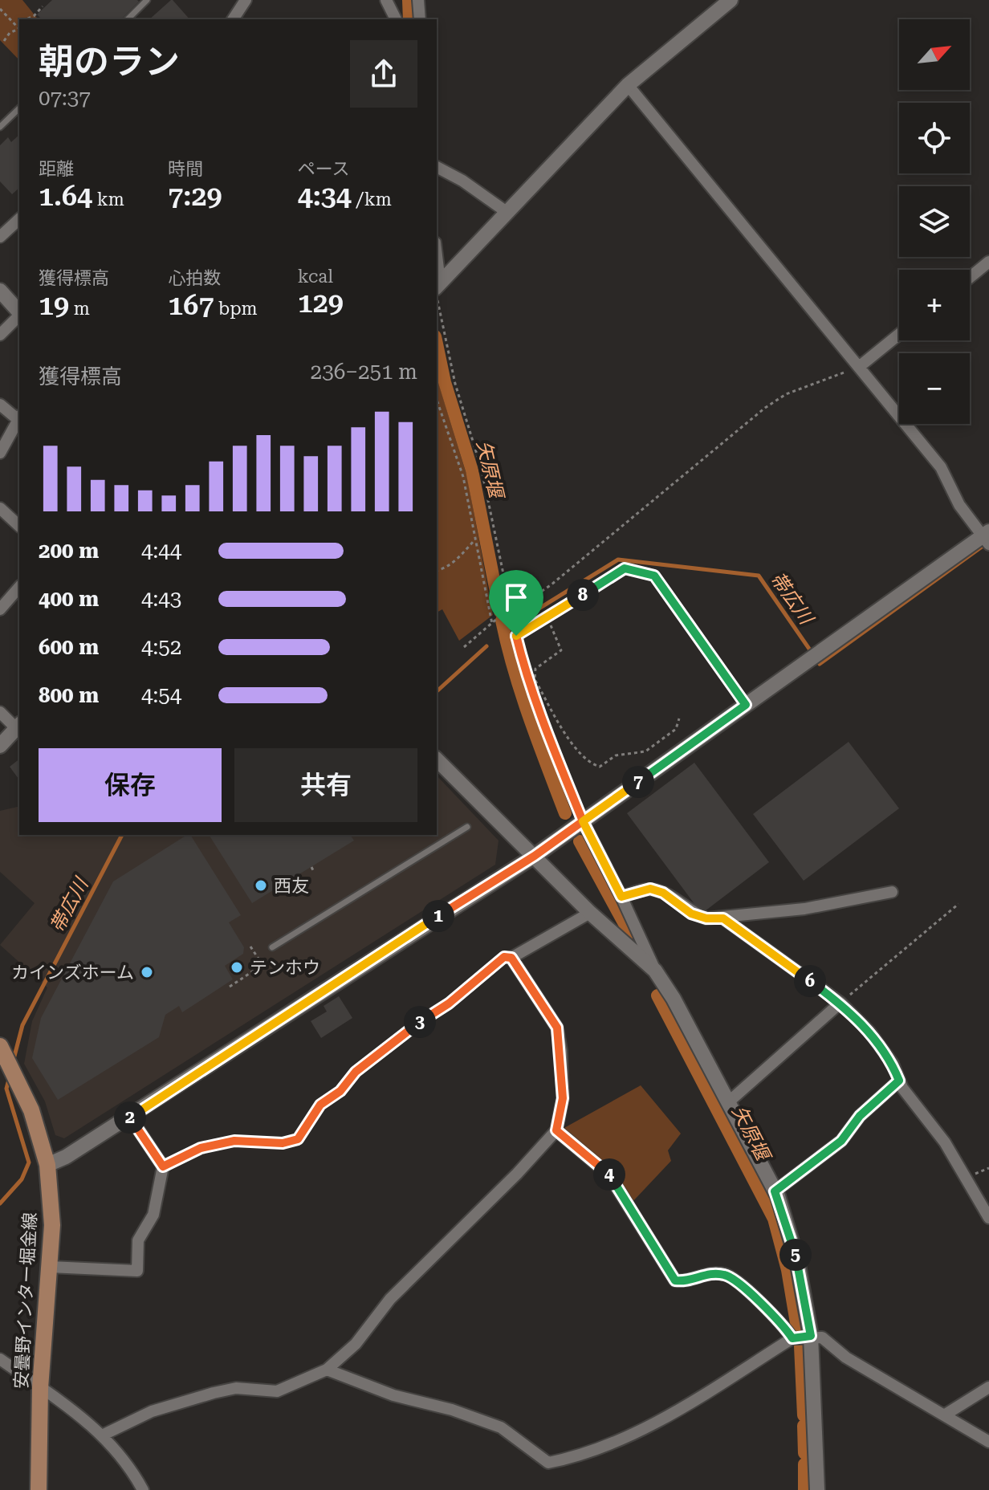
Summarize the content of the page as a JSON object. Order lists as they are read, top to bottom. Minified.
{"streets":{"main road":["安曇野インター堀金線"]},"water":["矢原堰","帯広川"],"places":["西友","テンホウ","カインズホーム"],"north":"top right","page":{"map_buttons":["+","−"],"heading":["朝のラン","07:37"],"stats":[["距離","1.64 km"],["時間","7:29"],["ペース","4:34 /km"],["獲得標高","19 m"],["心拍数","167 bpm"],["kcal","129"]],"chart":["獲得標高","236–251 m"],"list":[{"name":"200 m","note":"4:44"},{"name":"400 m","note":"4:43"},{"name":"600 m","note":"4:52"},{"name":"800 m","note":"4:54"}],"pins":["8","7","1","6","3","2","4","5"],"buttons":["保存","共有"]}}
